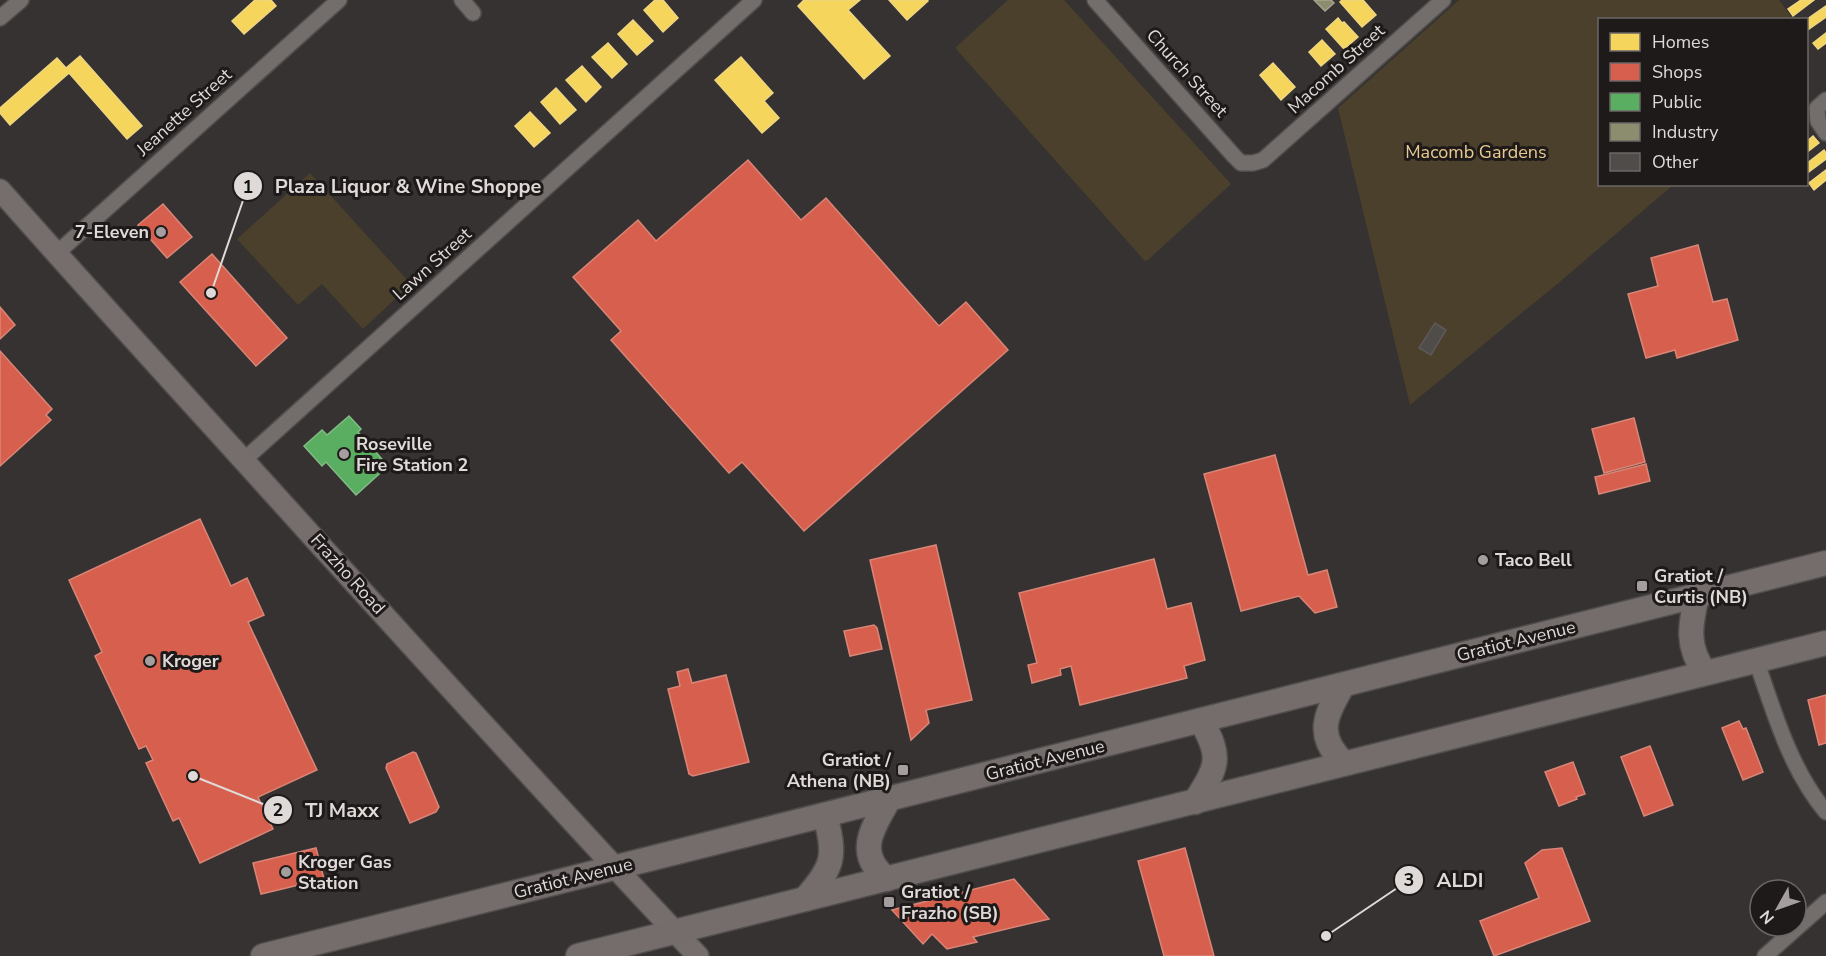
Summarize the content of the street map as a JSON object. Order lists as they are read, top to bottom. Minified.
{"streets":{"main road":["Gratiot Avenue"],"street":["Macomb Street","Church Street","Jeanette Street","Lawn Street","Frazho Road"]},"crossings":[["Macomb Street","Church Street"],["Jeanette Street","Frazho Road"],["Lawn Street","Frazho Road"],["Frazho Road","Gratiot Avenue"]],"parks":["Macomb Gardens"],"places":{"other":["7-Eleven","Plaza Liquor & Wine Shoppe","Roseville Fire Station 2","Taco Bell","Kroger","TJ Maxx","Kroger Gas Station","ALDI"],"transit":["Gratiot / Curtis (NB)","Gratiot / Athena (NB)","Gratiot / Frazho (SB)"]},"legend":["Homes","Shops","Public","Industry","Other"],"north":"bottom left"}
